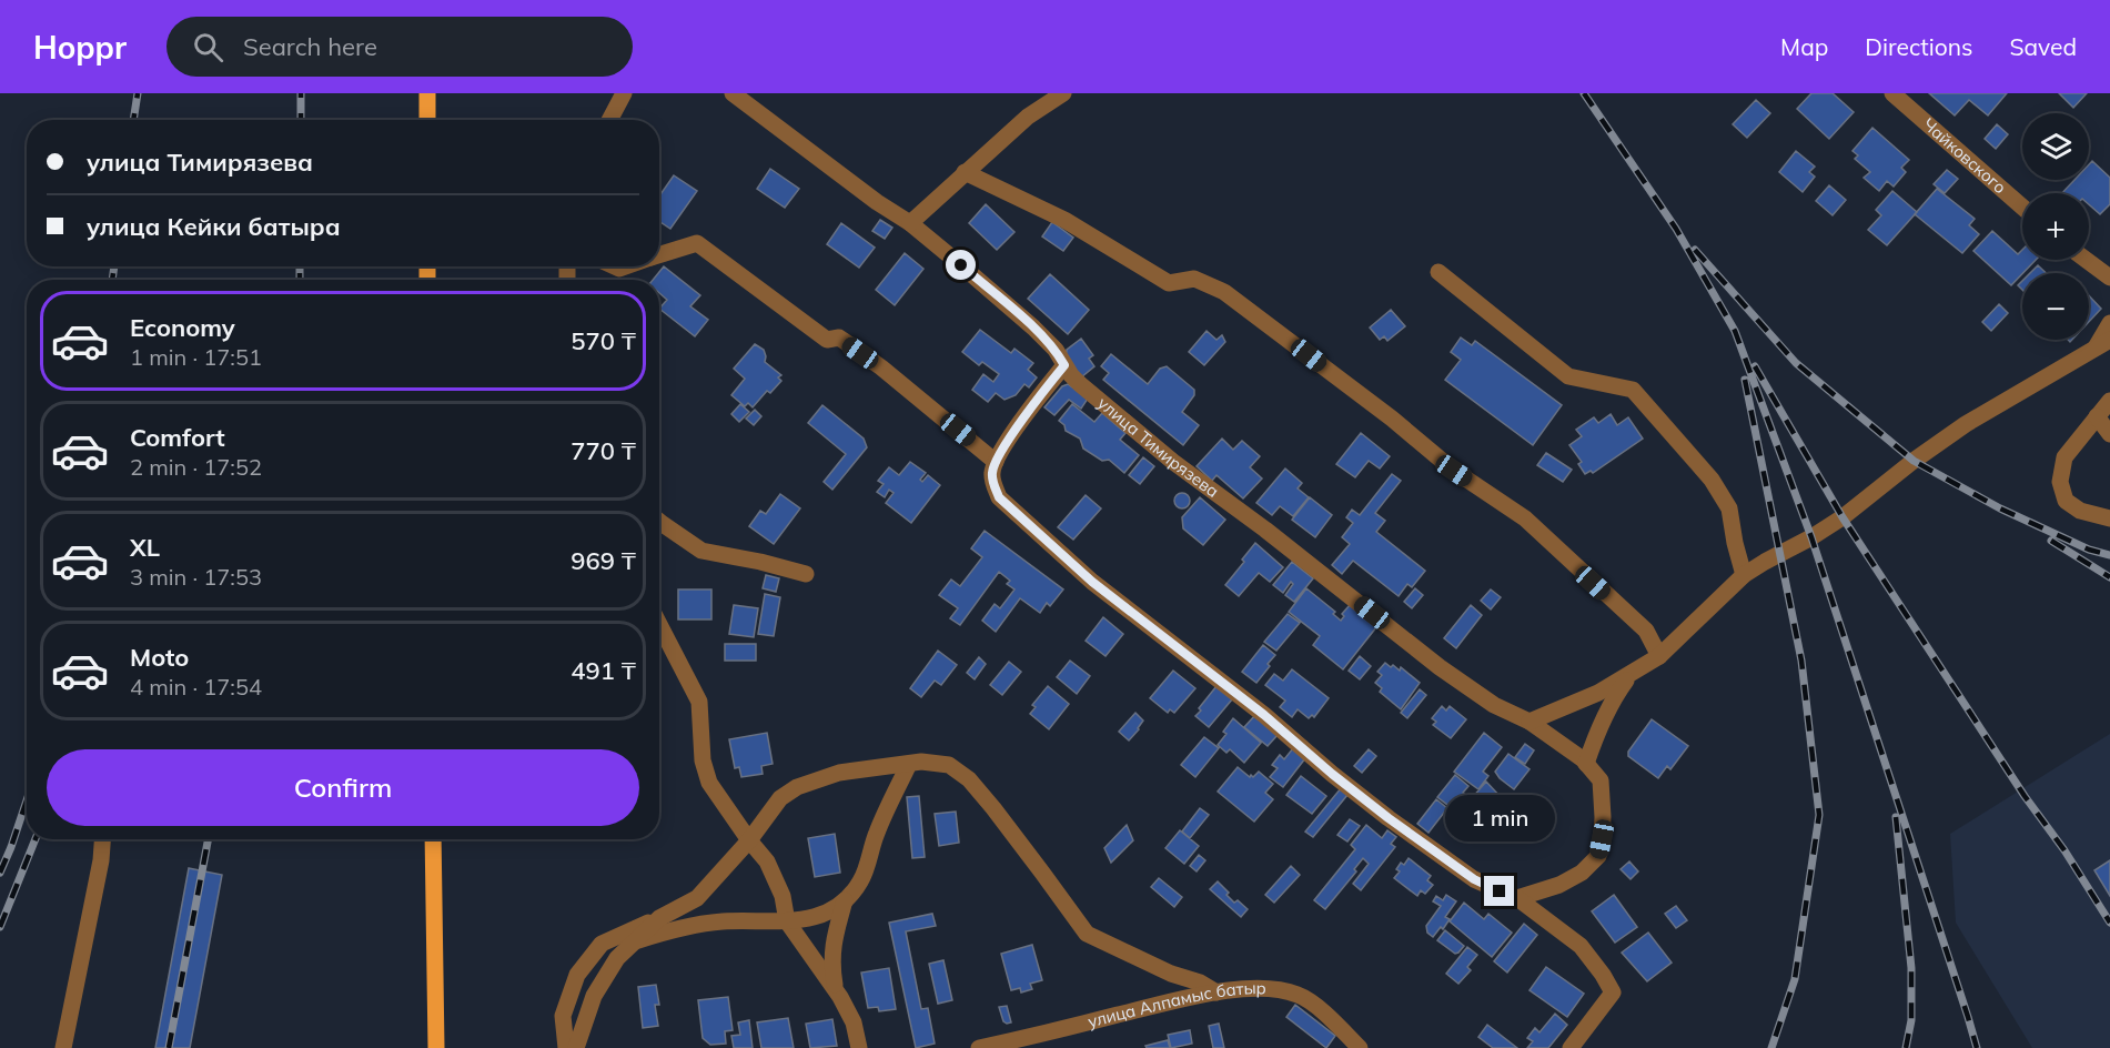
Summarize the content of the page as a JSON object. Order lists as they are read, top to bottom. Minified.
{"streets":{"street":["Чайковского","улица Тимирязева","улица Алпамыс батыр"]},"page":{"header":"Hoppr","search":"Search here","nav":["Map","Directions","Saved"],"map_buttons":["+","−"],"banner":["улица Тимирязева","улица Кейки батыра"],"list":[{"name":"Economy","note":"1 min · 17:51","value":"570 ₸"},{"name":"Comfort","note":"2 min · 17:52","value":"770 ₸"},{"name":"XL","note":"3 min · 17:53","value":"969 ₸"},{"name":"Moto","note":"4 min · 17:54","value":"491 ₸"}],"buttons":"Confirm","bubble":"1 min"}}
